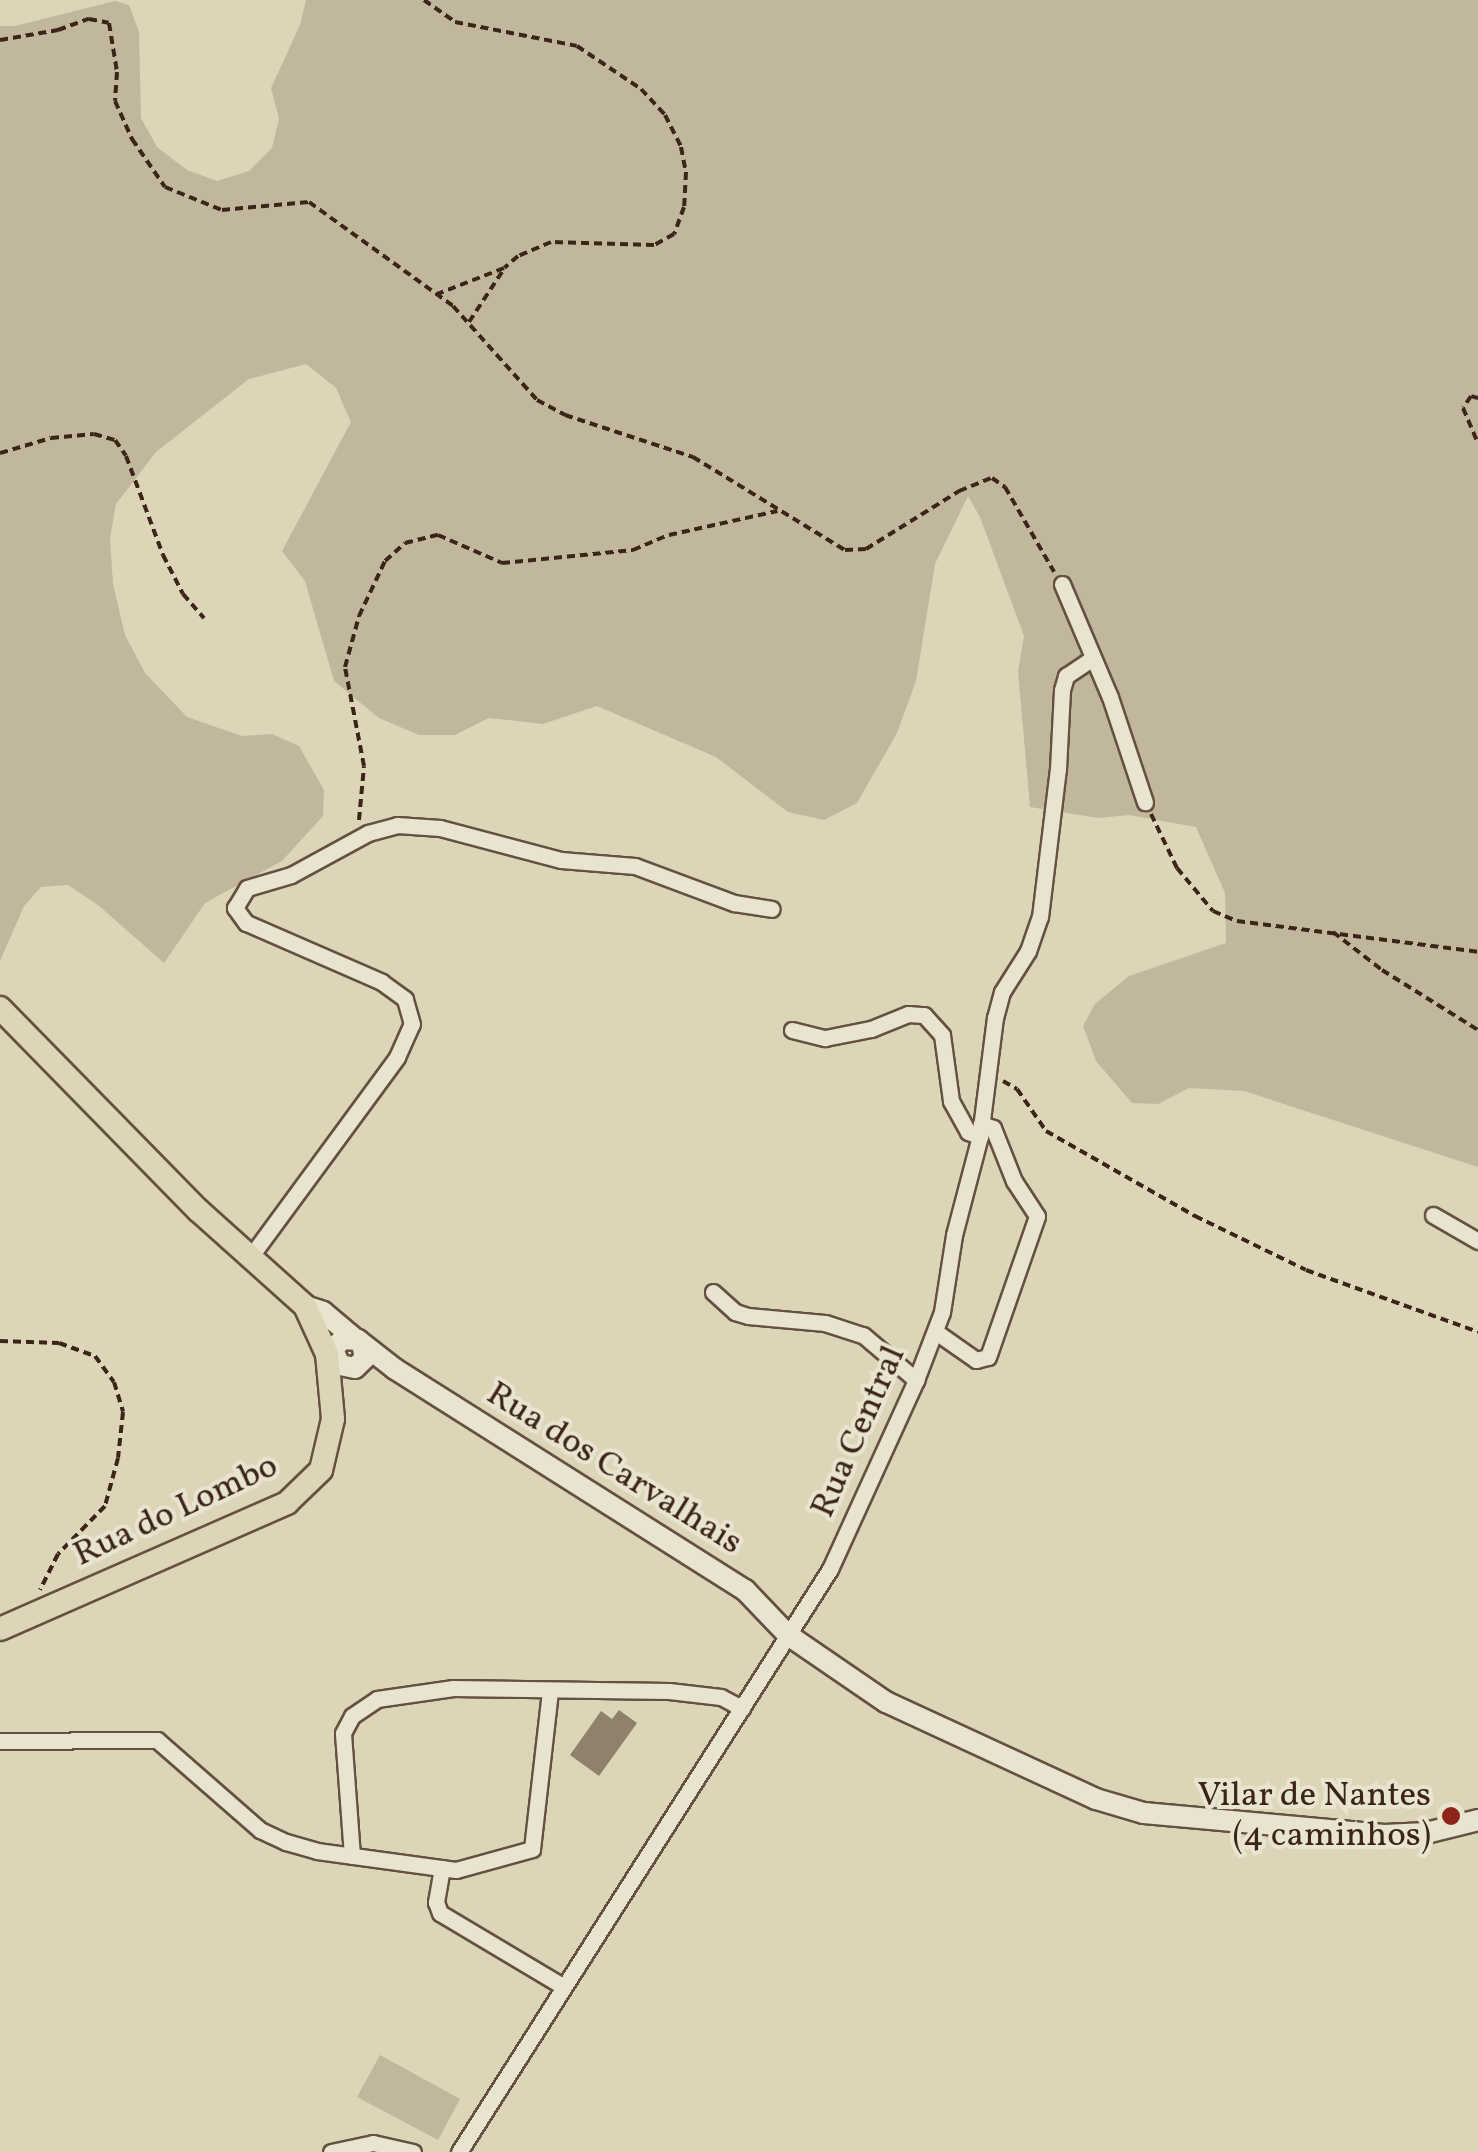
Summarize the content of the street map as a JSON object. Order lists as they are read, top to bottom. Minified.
{"streets":{"main road":["Rua dos Carvalhais","Rua do Lombo"],"street":["Rua Central"]},"crossings":[["Rua Central","Rua dos Carvalhais"],["Rua dos Carvalhais","Rua do Lombo"]],"places":["Vilar de Nantes (4 caminhos)"]}
